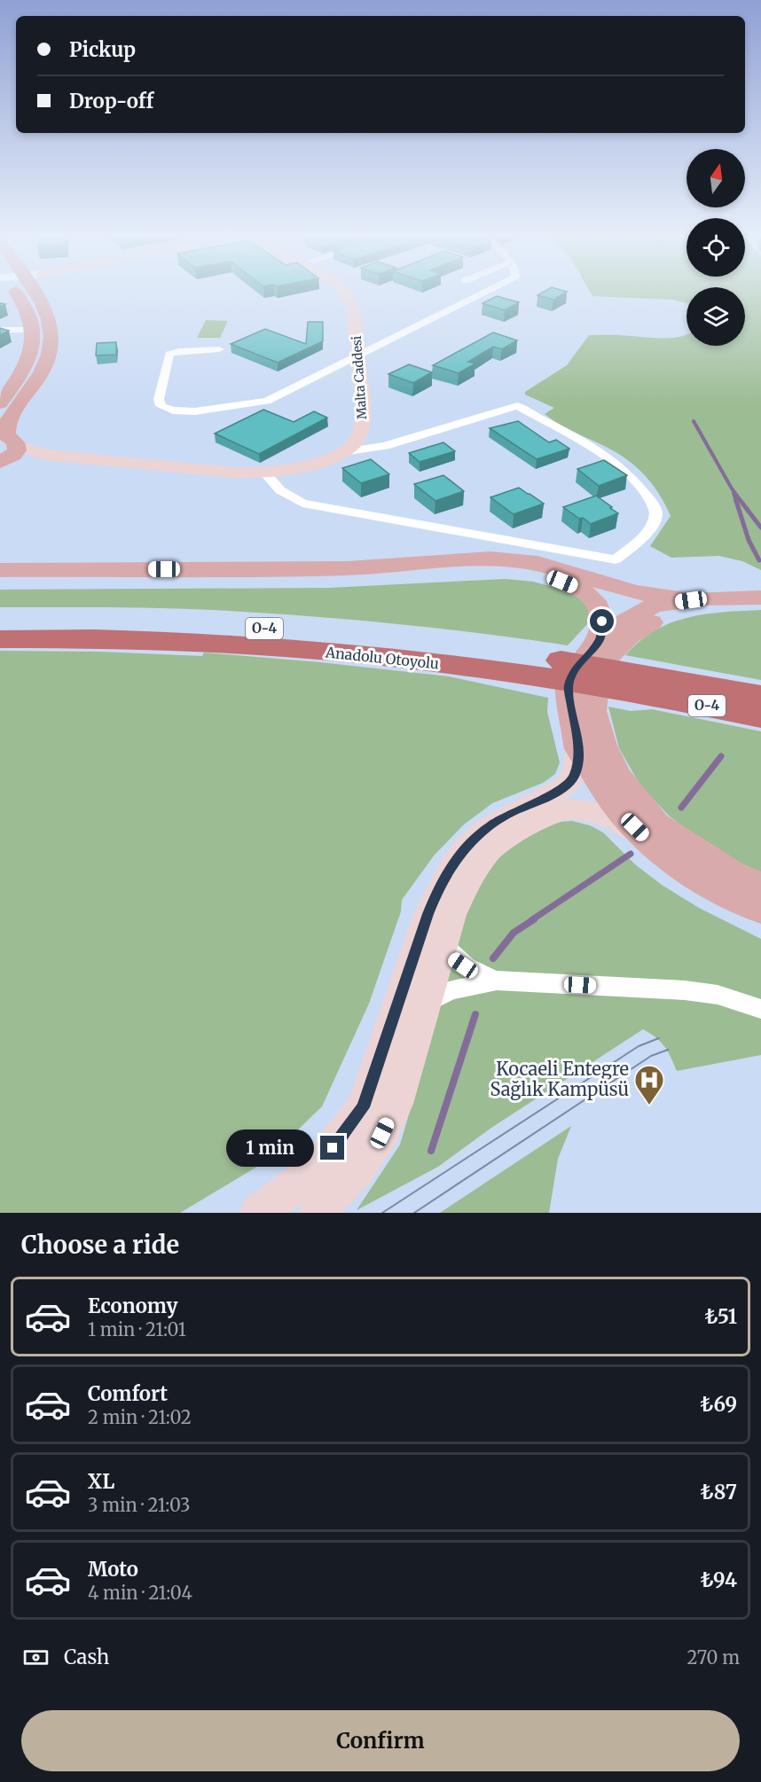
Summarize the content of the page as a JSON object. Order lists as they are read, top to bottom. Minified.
{"streets":{"highway":["O-4","Anadolu Otoyolu"],"main road":["Malta Caddesi"]},"places":{"hospital":["Kocaeli Entegre Sağlık Kampüsü"]},"north":"top","page":{"banner":["Pickup","Drop-off"],"bubble":"1 min","heading":"Choose a ride","list":[{"name":"Economy","note":"1 min · 21:01","value":"₺51"},{"name":"Comfort","note":"2 min · 21:02","value":"₺69"},{"name":"XL","note":"3 min · 21:03","value":"₺87"},{"name":"Moto","note":"4 min · 21:04","value":"₺94"}],"pay":["Cash","270 m"],"buttons":"Confirm"}}
